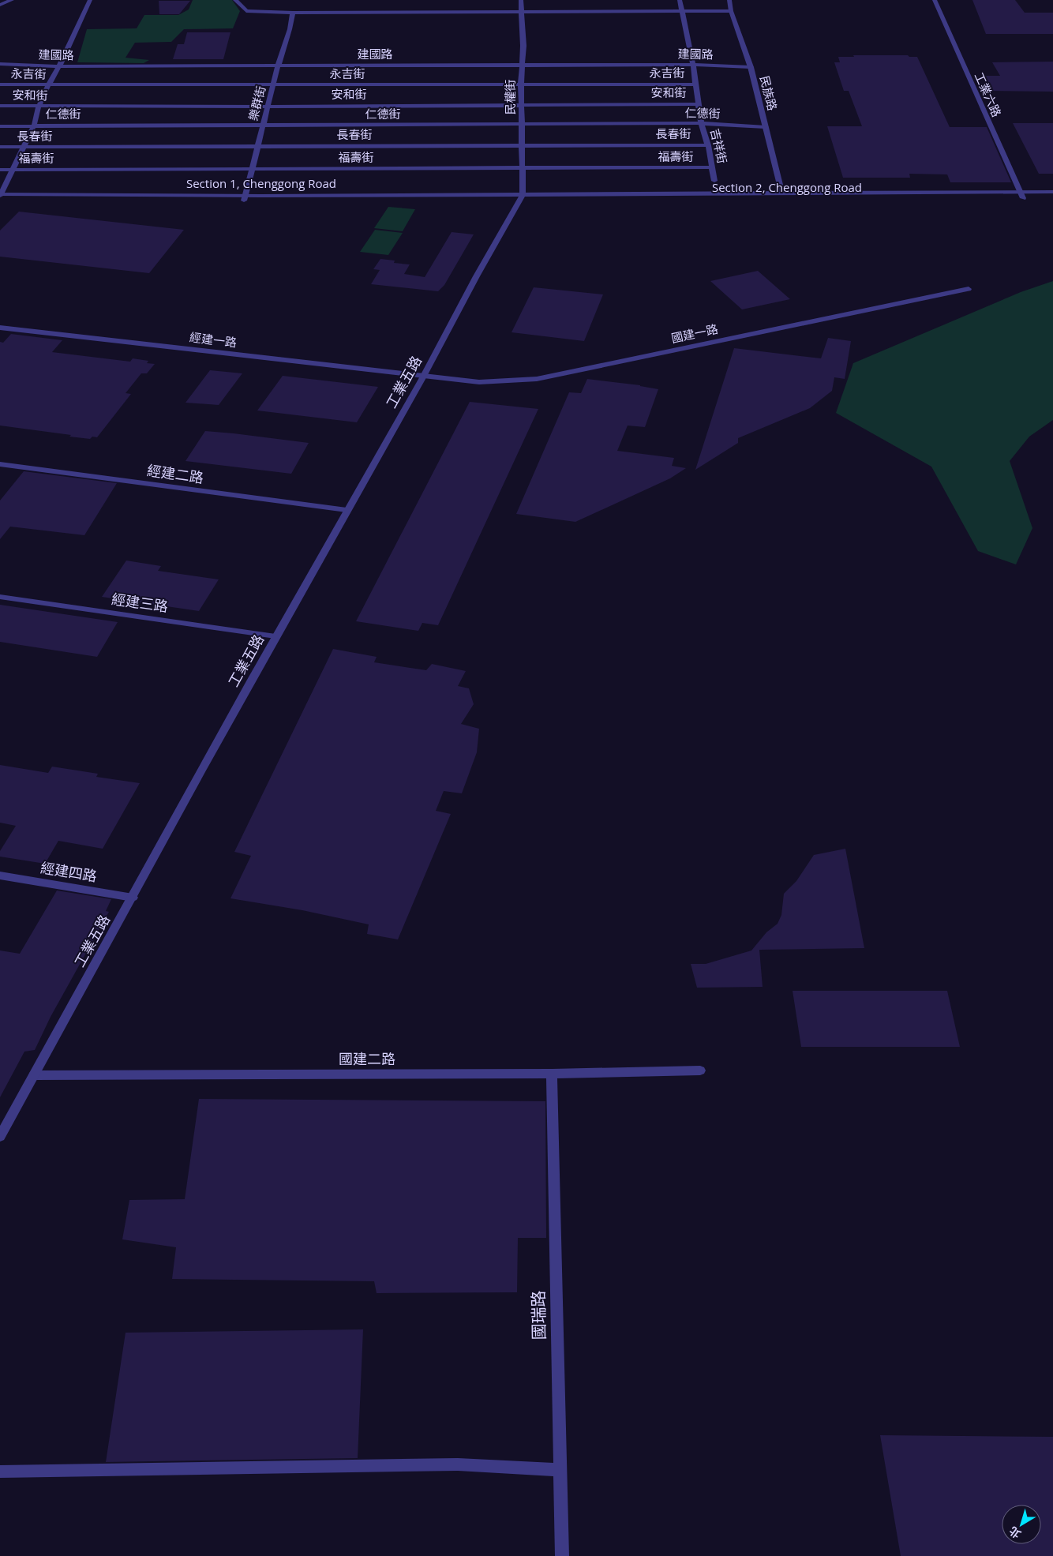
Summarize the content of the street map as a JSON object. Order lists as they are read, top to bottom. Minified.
{"streets":{"street":["建國路","永吉街","安和街","民族路","工業六路","民權街","樂群街","仁德街","長春街","吉祥街","福壽街","Section 1, Chenggong Road","Section 2, Chenggong Road","國建一路","經建一路","工業五路","經建二路","經建三路","經建四路","國建二路","國瑞路"]},"crossings":[["建國路","民族路"],["建國路","民權街"],["建國路","樂群街"],["建國路","吉祥街"],["永吉街","民權街"],["永吉街","樂群街"],["永吉街","吉祥街"],["安和街","民權街"],["安和街","樂群街"],["安和街","吉祥街"],["民族路","仁德街"],["民族路","Section 2, Chenggong Road"],["工業六路","Section 2, Chenggong Road"],["民權街","仁德街"],["民權街","長春街"],["民權街","福壽街"],["民權街","Section 1, Chenggong Road"],["民權街","Section 2, Chenggong Road"],["民權街","工業五路"],["樂群街","仁德街"],["樂群街","長春街"],["樂群街","福壽街"],["樂群街","Section 1, Chenggong Road"],["仁德街","吉祥街"],["長春街","吉祥街"],["吉祥街","福壽街"],["Section 1, Chenggong Road","Section 2, Chenggong Road"],["Section 1, Chenggong Road","工業五路"],["Section 2, Chenggong Road","工業五路"],["國建一路","經建一路"],["國建一路","工業五路"],["經建一路","工業五路"],["工業五路","經建二路"],["工業五路","經建三路"],["工業五路","經建四路"],["工業五路","國建二路"],["國建二路","國瑞路"]],"north":"bottom left"}
